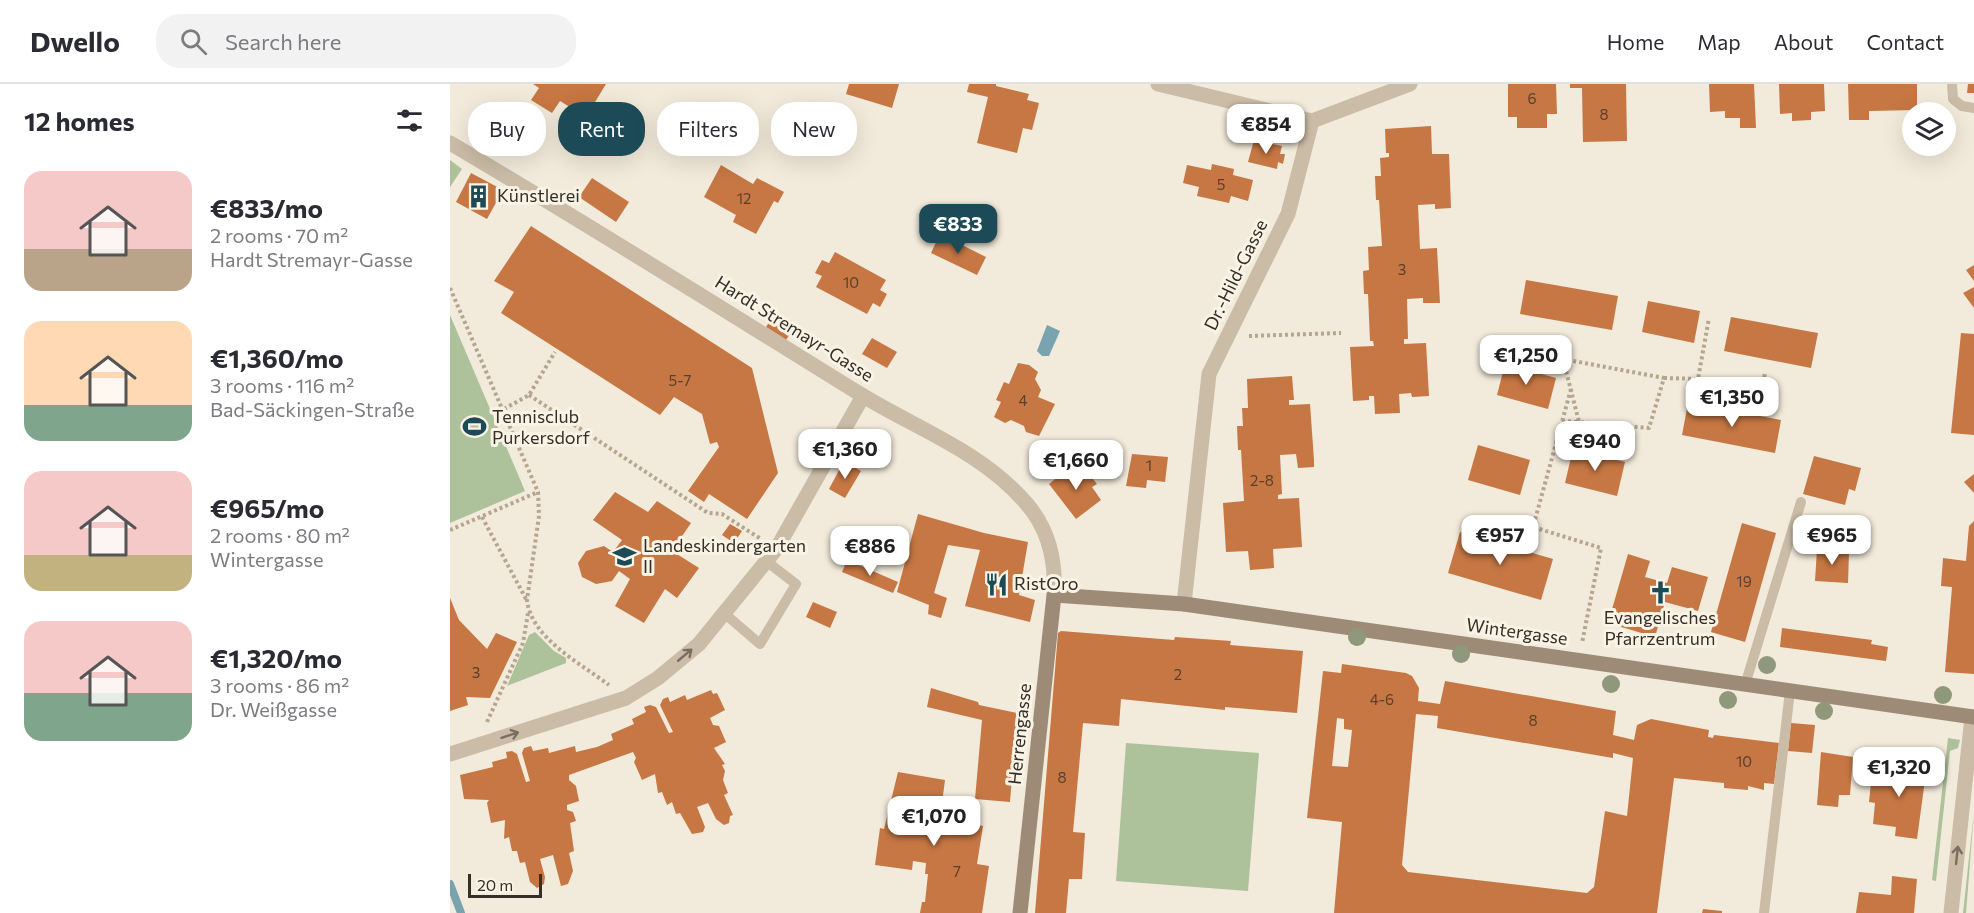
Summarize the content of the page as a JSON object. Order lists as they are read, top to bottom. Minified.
{"streets":{"street":["Dr.-Hild-Gasse","Hardt Stremayr-Gasse","Wintergasse","Herrengasse"]},"crossings":[["Dr.-Hild-Gasse","Wintergasse"],["Hardt Stremayr-Gasse","Wintergasse"],["Hardt Stremayr-Gasse","Herrengasse"],["Wintergasse","Herrengasse"]],"places":{"building":["Künstlerei"],"sports":["Tennisclub Purkersdorf"],"school or university":["Landeskindergarten II"],"restaurant":["RistOro"],"church":["Evangelisches Pfarrzentrum"]},"house_numbers":["6","8","5","12","3","10","5-7","4","1","2-8","19","3","2","4-6","8","10","8","7"],"scale_bar":"20 m","page":{"header":"Dwello","search":"Search here","nav":["Home","Map","About","Contact"],"heading":"12 homes","chip":["Buy","Rent","Filters","New"],"price":["€854","€833","€1,250","€1,350","€940","€1,360","€1,660","€957","€965","€886","€1,320","€1,070"],"list":[{"name":"€833/mo","note":"2 rooms · 70 m² · Hardt Stremayr-Gasse"},{"name":"€1,360/mo","note":"3 rooms · 116 m² · Bad-Säckingen-Straße"},{"name":"€965/mo","note":"2 rooms · 80 m² · Wintergasse"},{"name":"€1,320/mo","note":"3 rooms · 86 m² · Dr. Weißgasse"}],"scale":"20 m"}}
